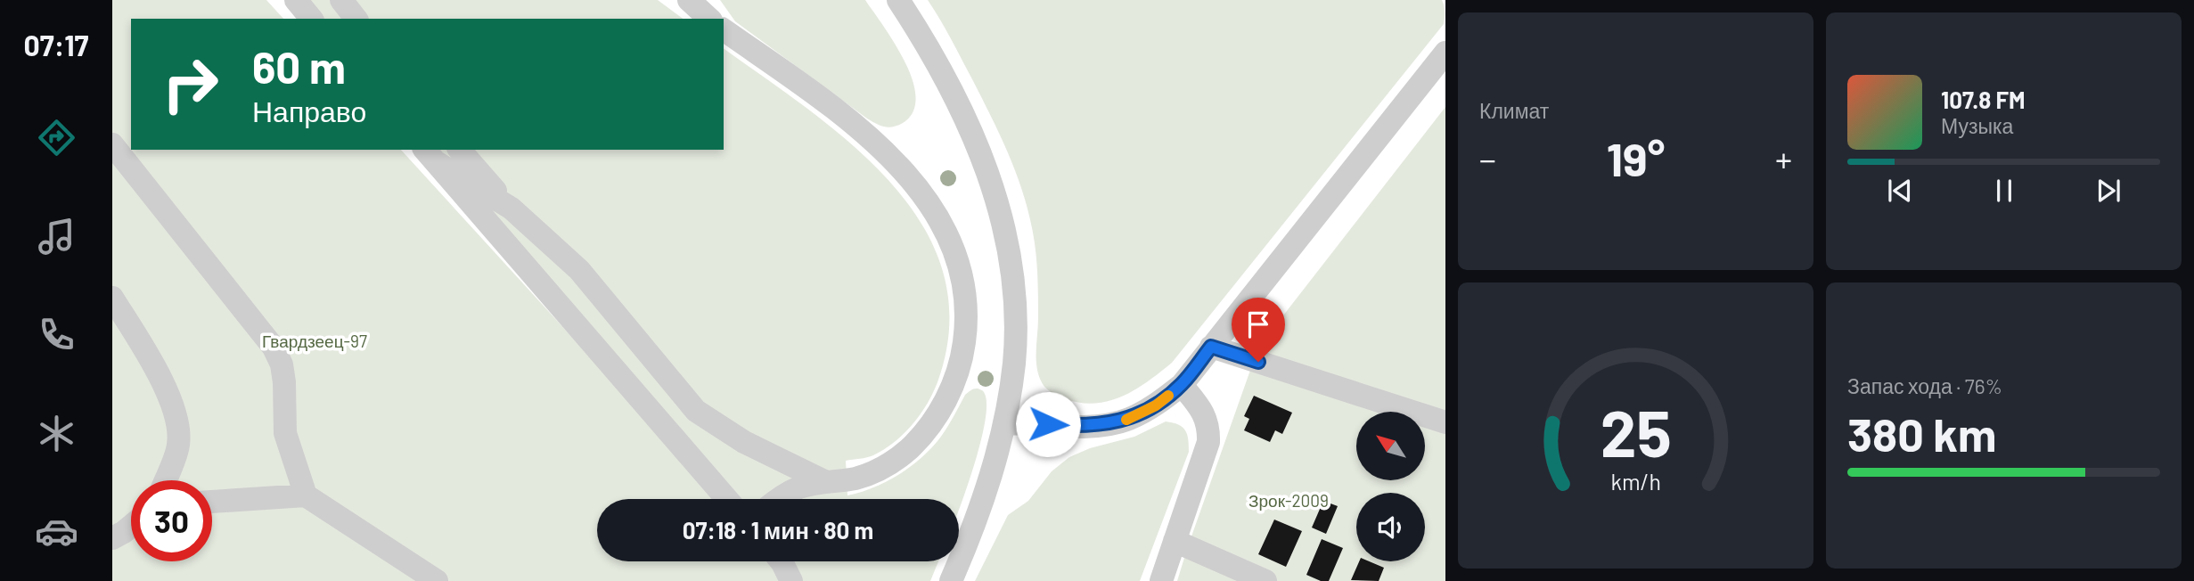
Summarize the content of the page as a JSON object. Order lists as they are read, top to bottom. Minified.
{"parks":["Гвардзеец-97","Зрок-2009"],"north":"top left","page":{"tabs":"07:17","tile":["Климат",["Запас хода · 76%","380 km"]],"turn":["60 m","Направо"],"song":["107.8 FM","Музыка"],"heat":["−","19°","+"],"limit":"30","trip":"07:18 · 1 мин · 80 m","gauge":["25","km/h"]}}
